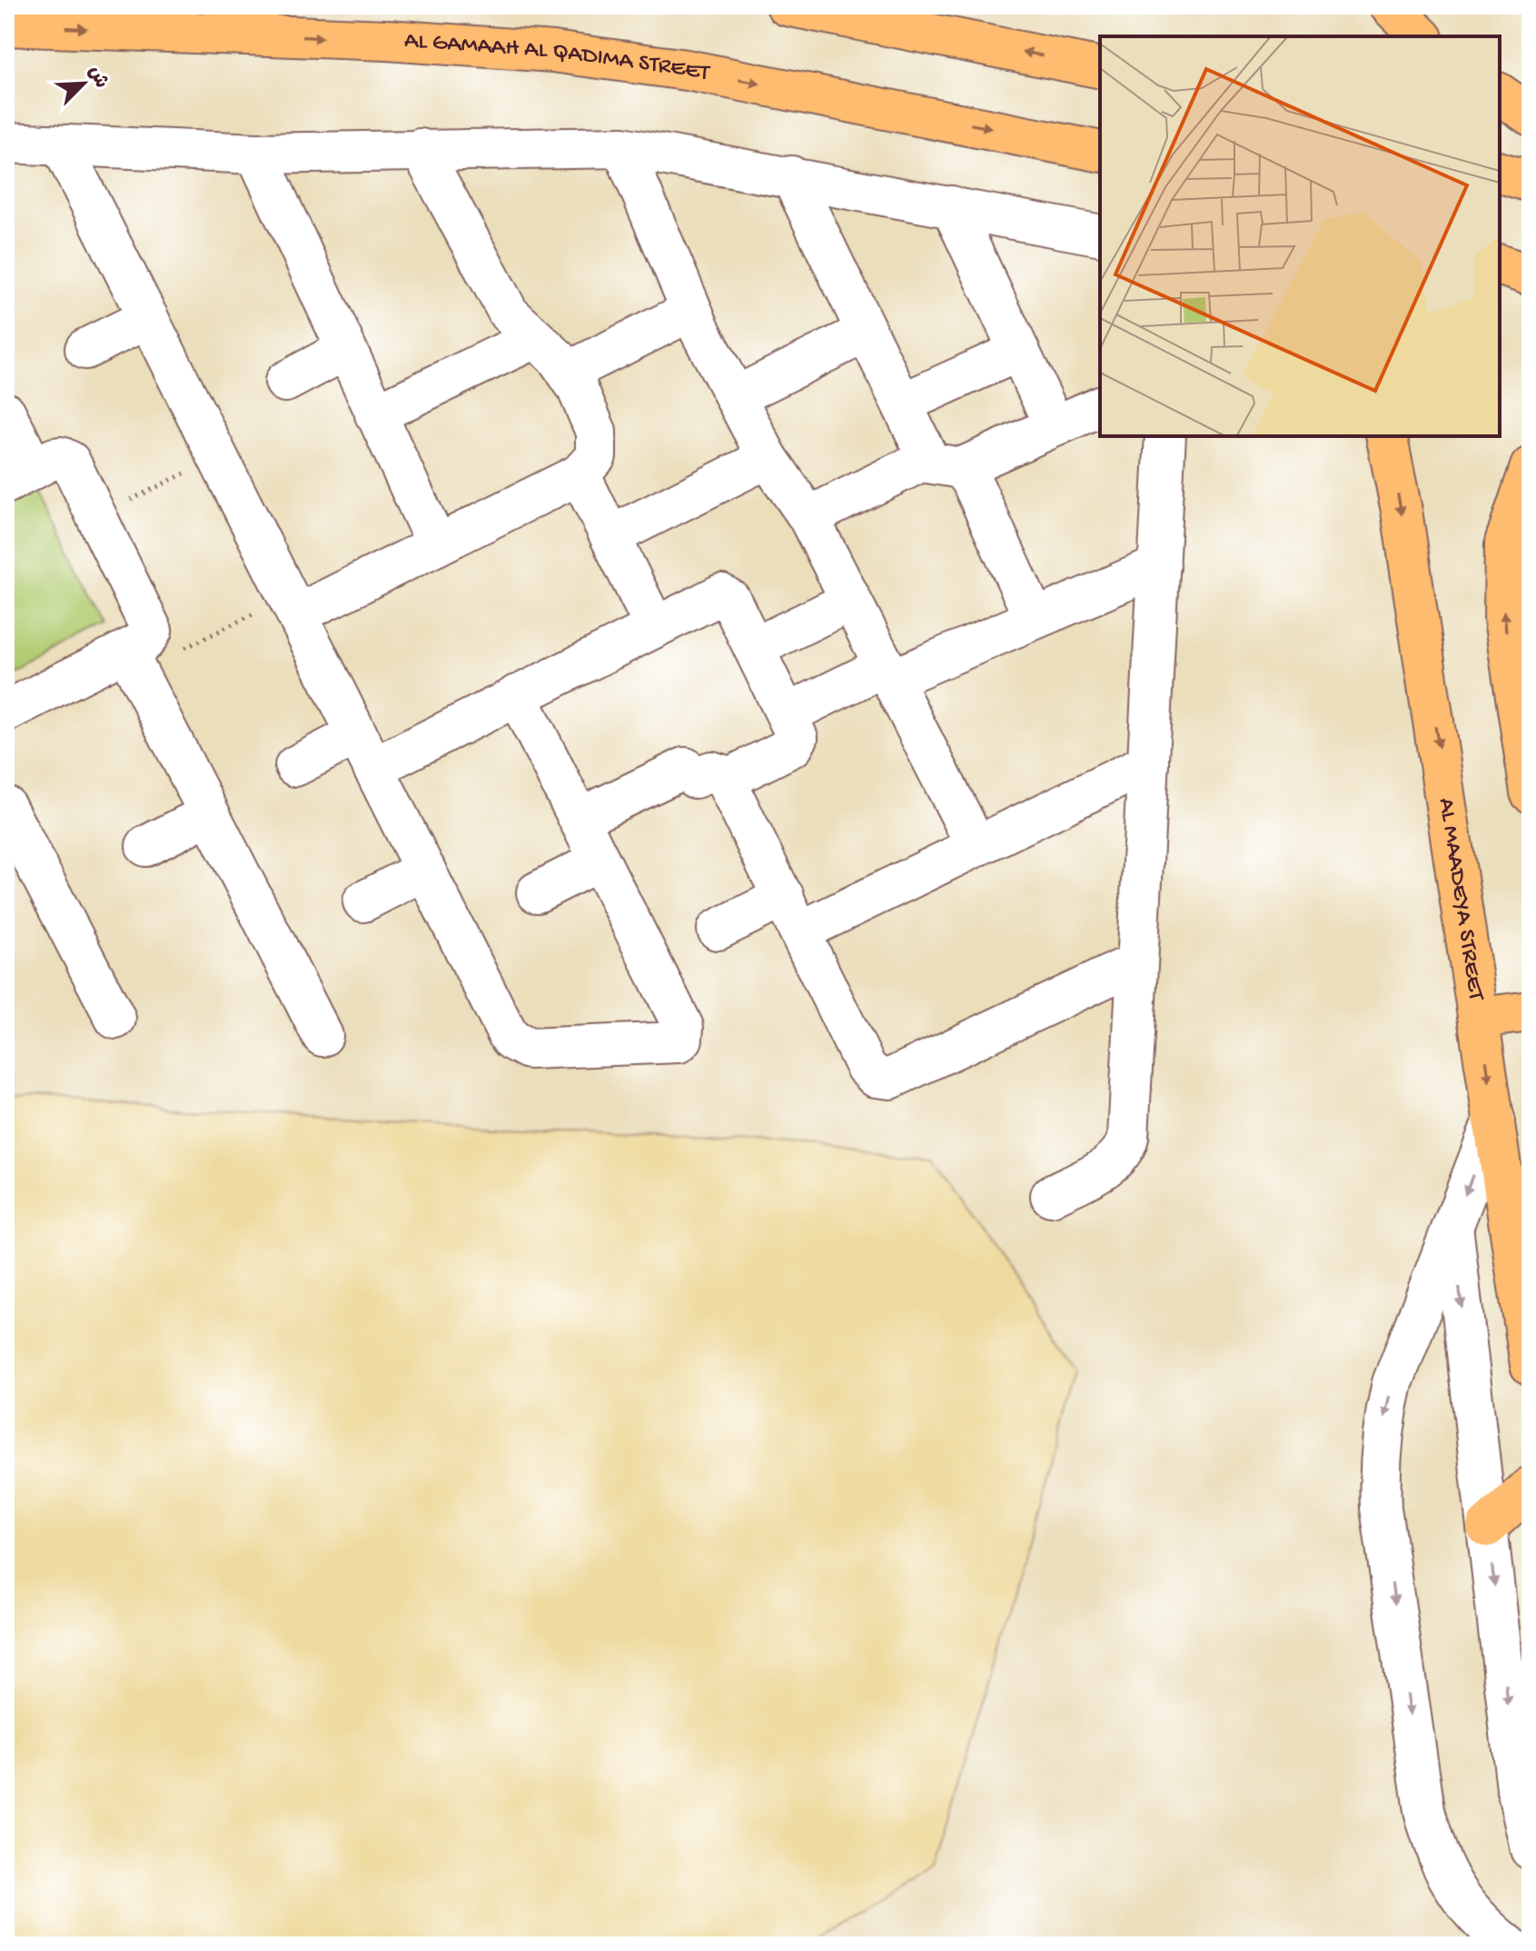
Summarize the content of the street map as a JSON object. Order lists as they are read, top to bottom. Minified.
{"streets":{"main road":["AL GAMAAH AL QADIMA STREET","AL MAADEYA STREET"]},"one_way":["AL GAMAAH AL QADIMA STREET"],"north":"top right"}
